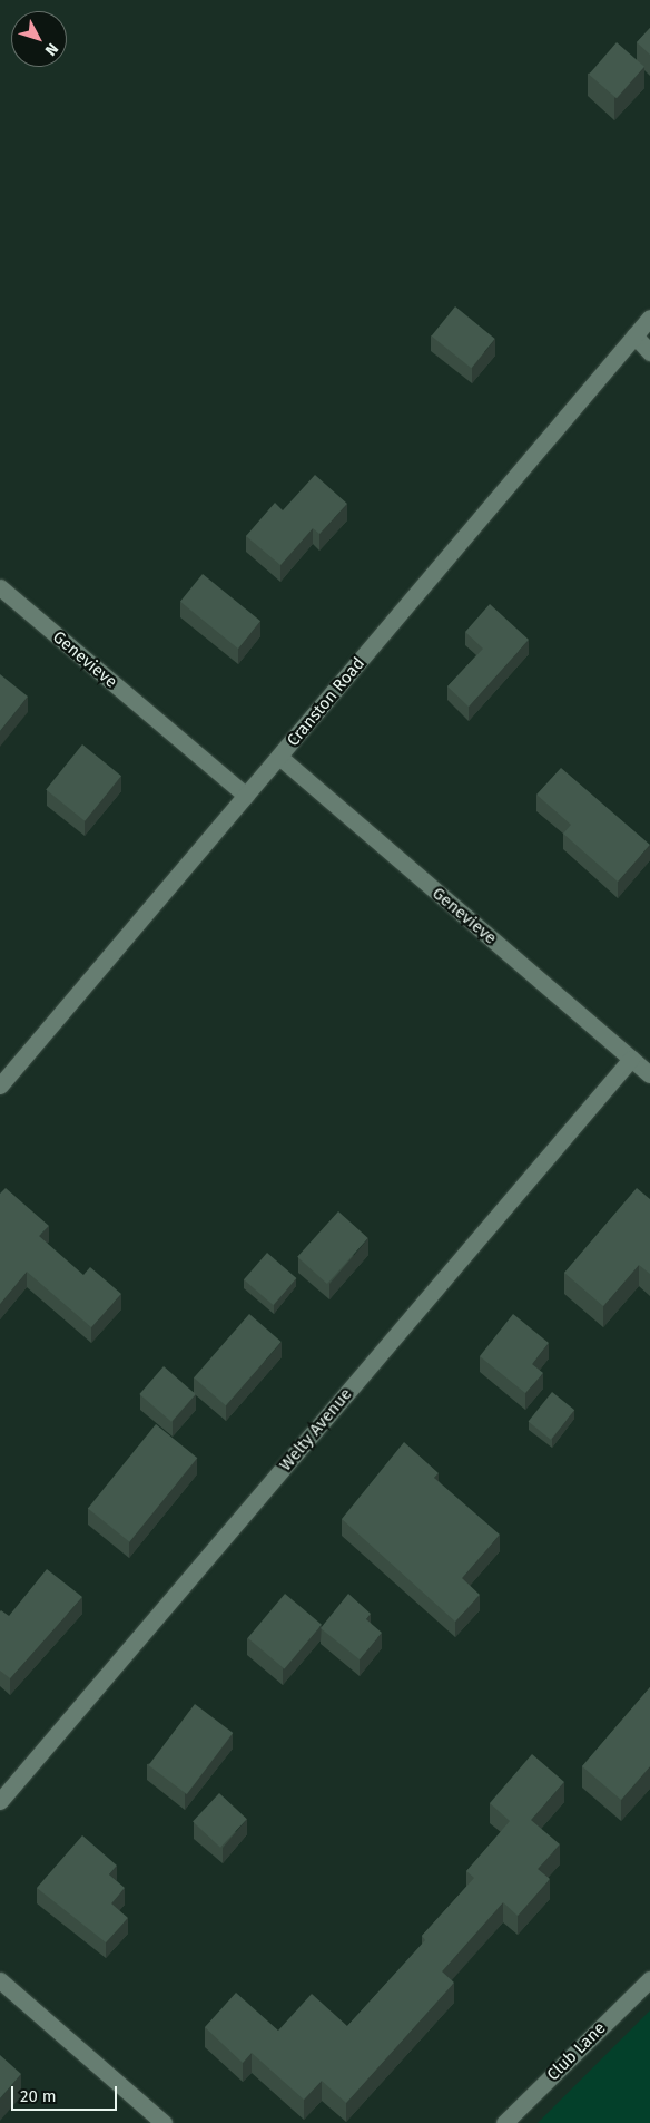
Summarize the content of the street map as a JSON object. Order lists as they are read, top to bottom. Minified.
{"streets":{"street":["Genevieve","Cranston Road","Welty Avenue","Club Lane"]},"crossings":[["Genevieve","Cranston Road"],["Genevieve","Welty Avenue"]],"scale_bar":"20 m","north":"bottom right"}
